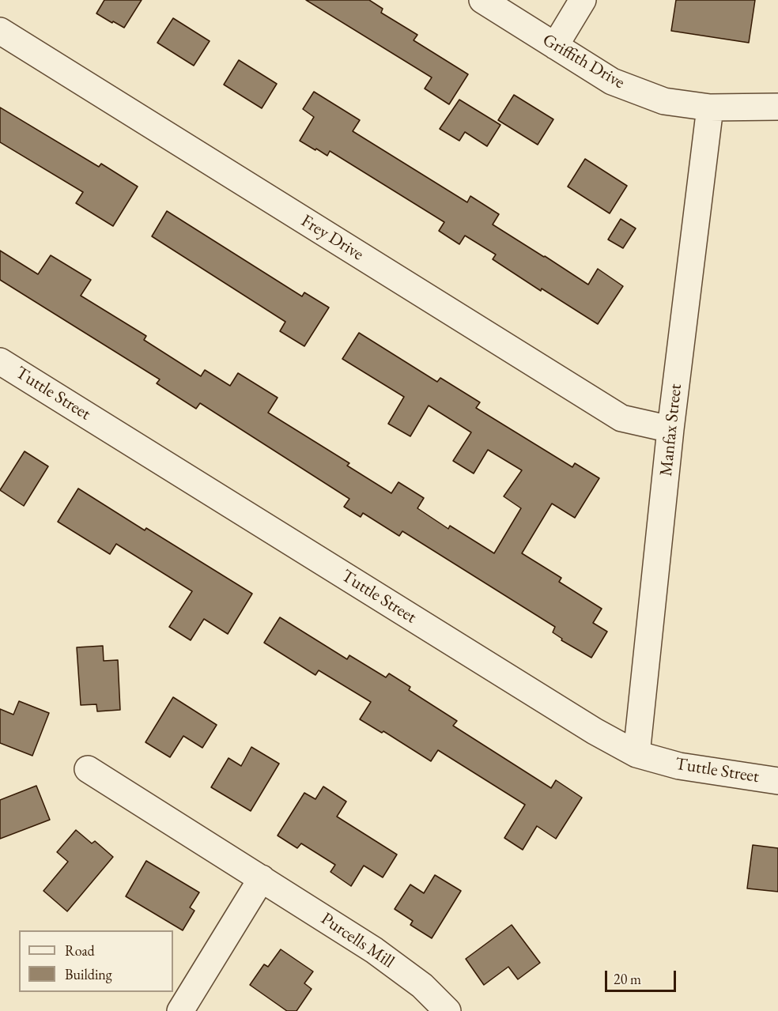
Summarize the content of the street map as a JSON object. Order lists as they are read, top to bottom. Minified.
{"streets":{"street":["Griffith Drive","Frey Drive","Tuttle Street","Manfax Street","Purcells Mill"]},"crossings":[["Griffith Drive","Manfax Street"],["Frey Drive","Manfax Street"],["Tuttle Street","Manfax Street"]],"legend":["Road","Building"],"scale_bar":"20 m"}
